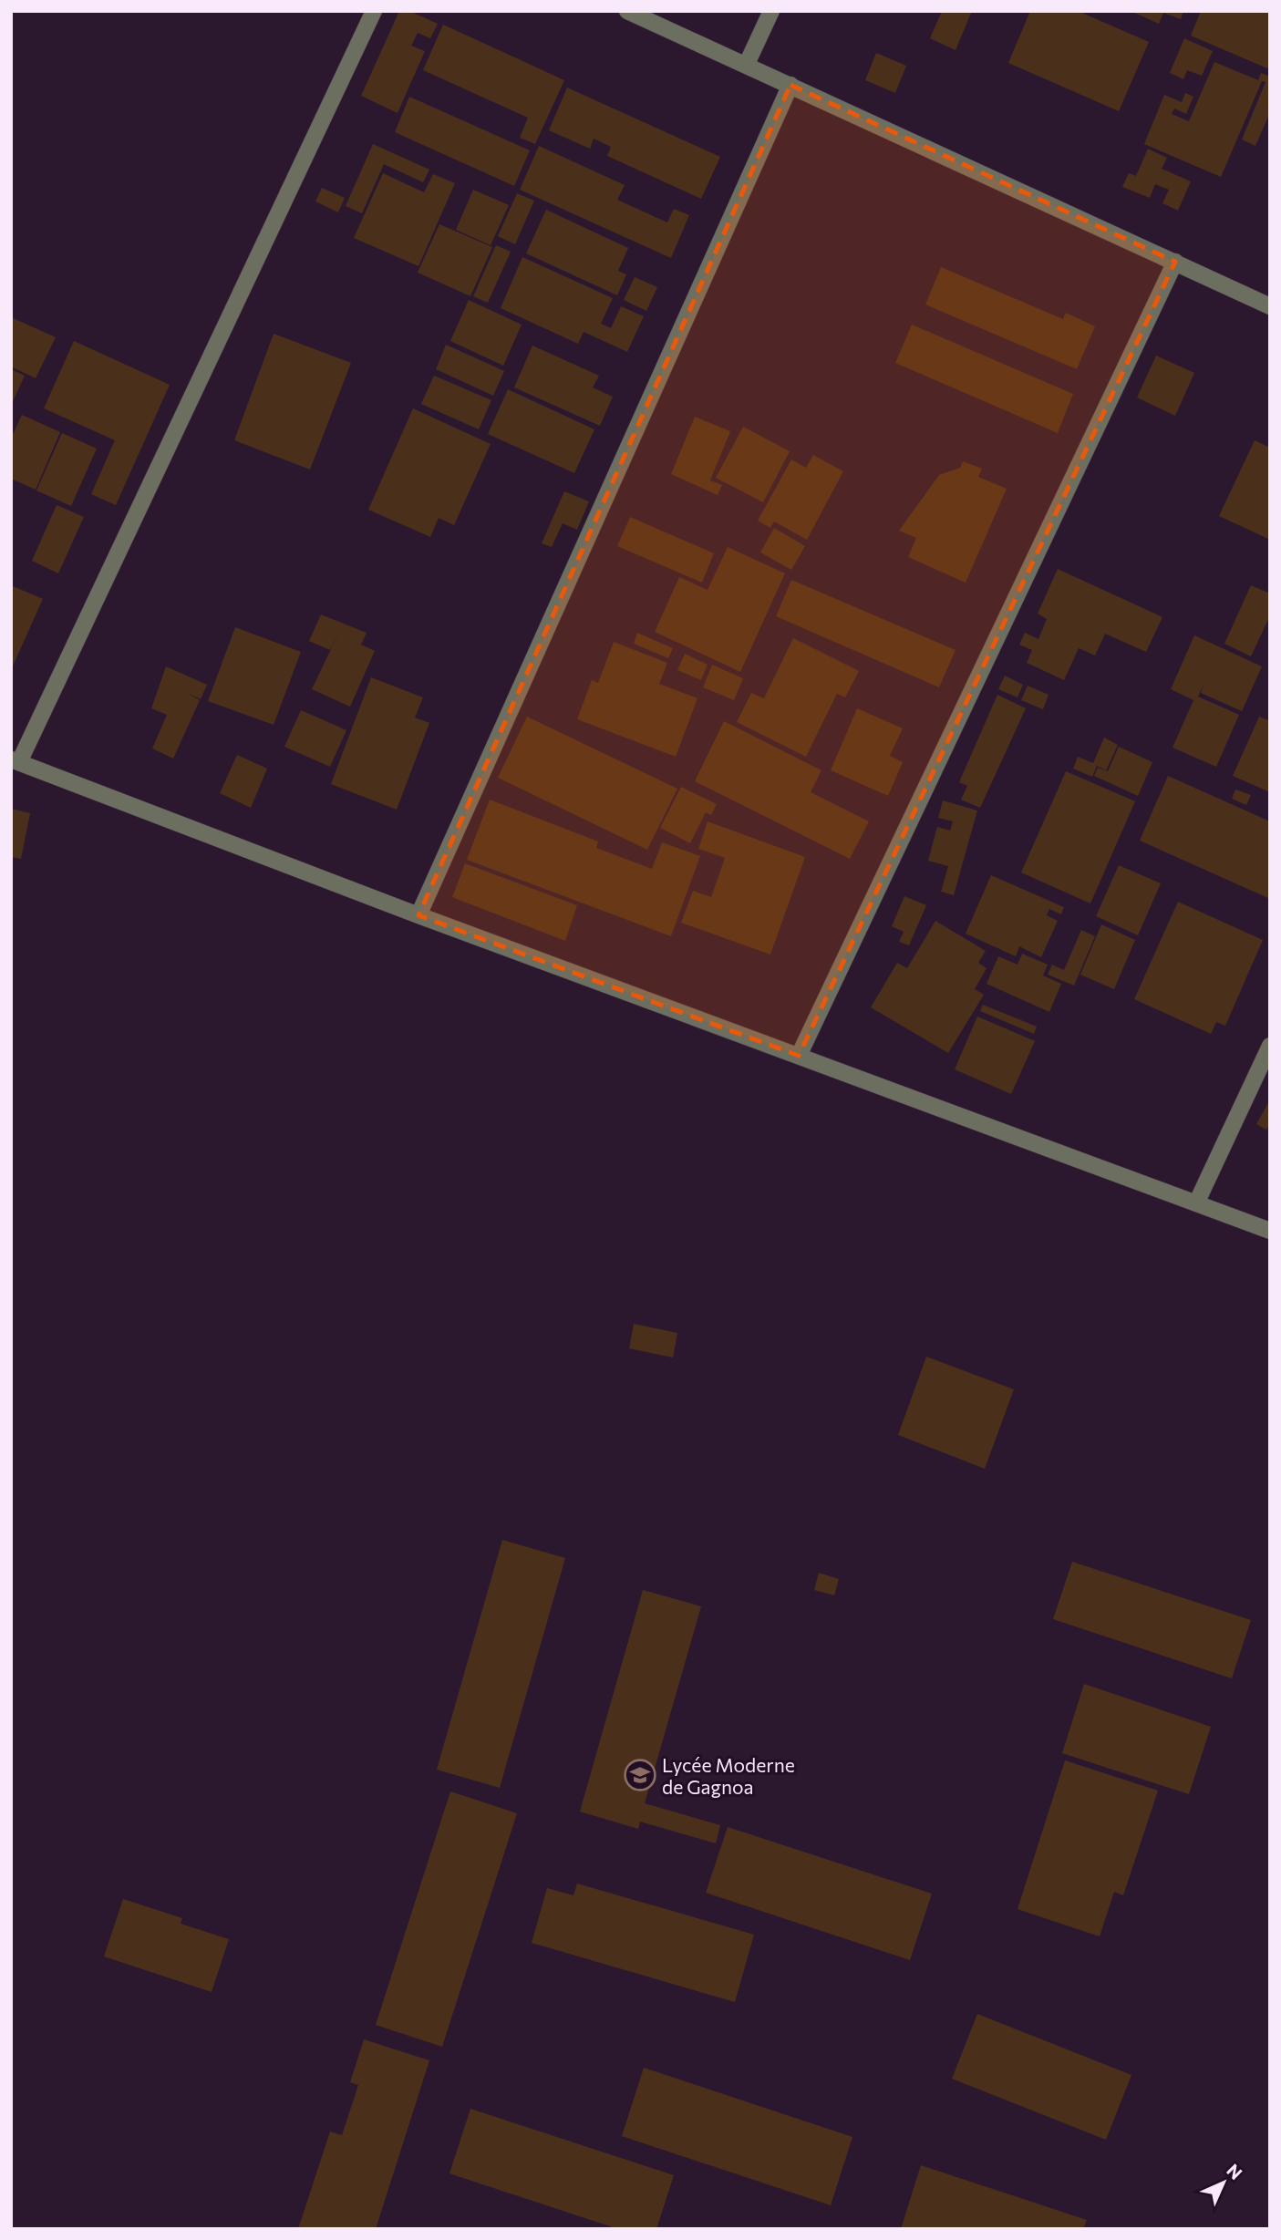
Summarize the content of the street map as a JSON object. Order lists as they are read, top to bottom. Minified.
{"places":{"school or university":["Lycée Moderne de Gagnoa"]},"north":"top right"}
